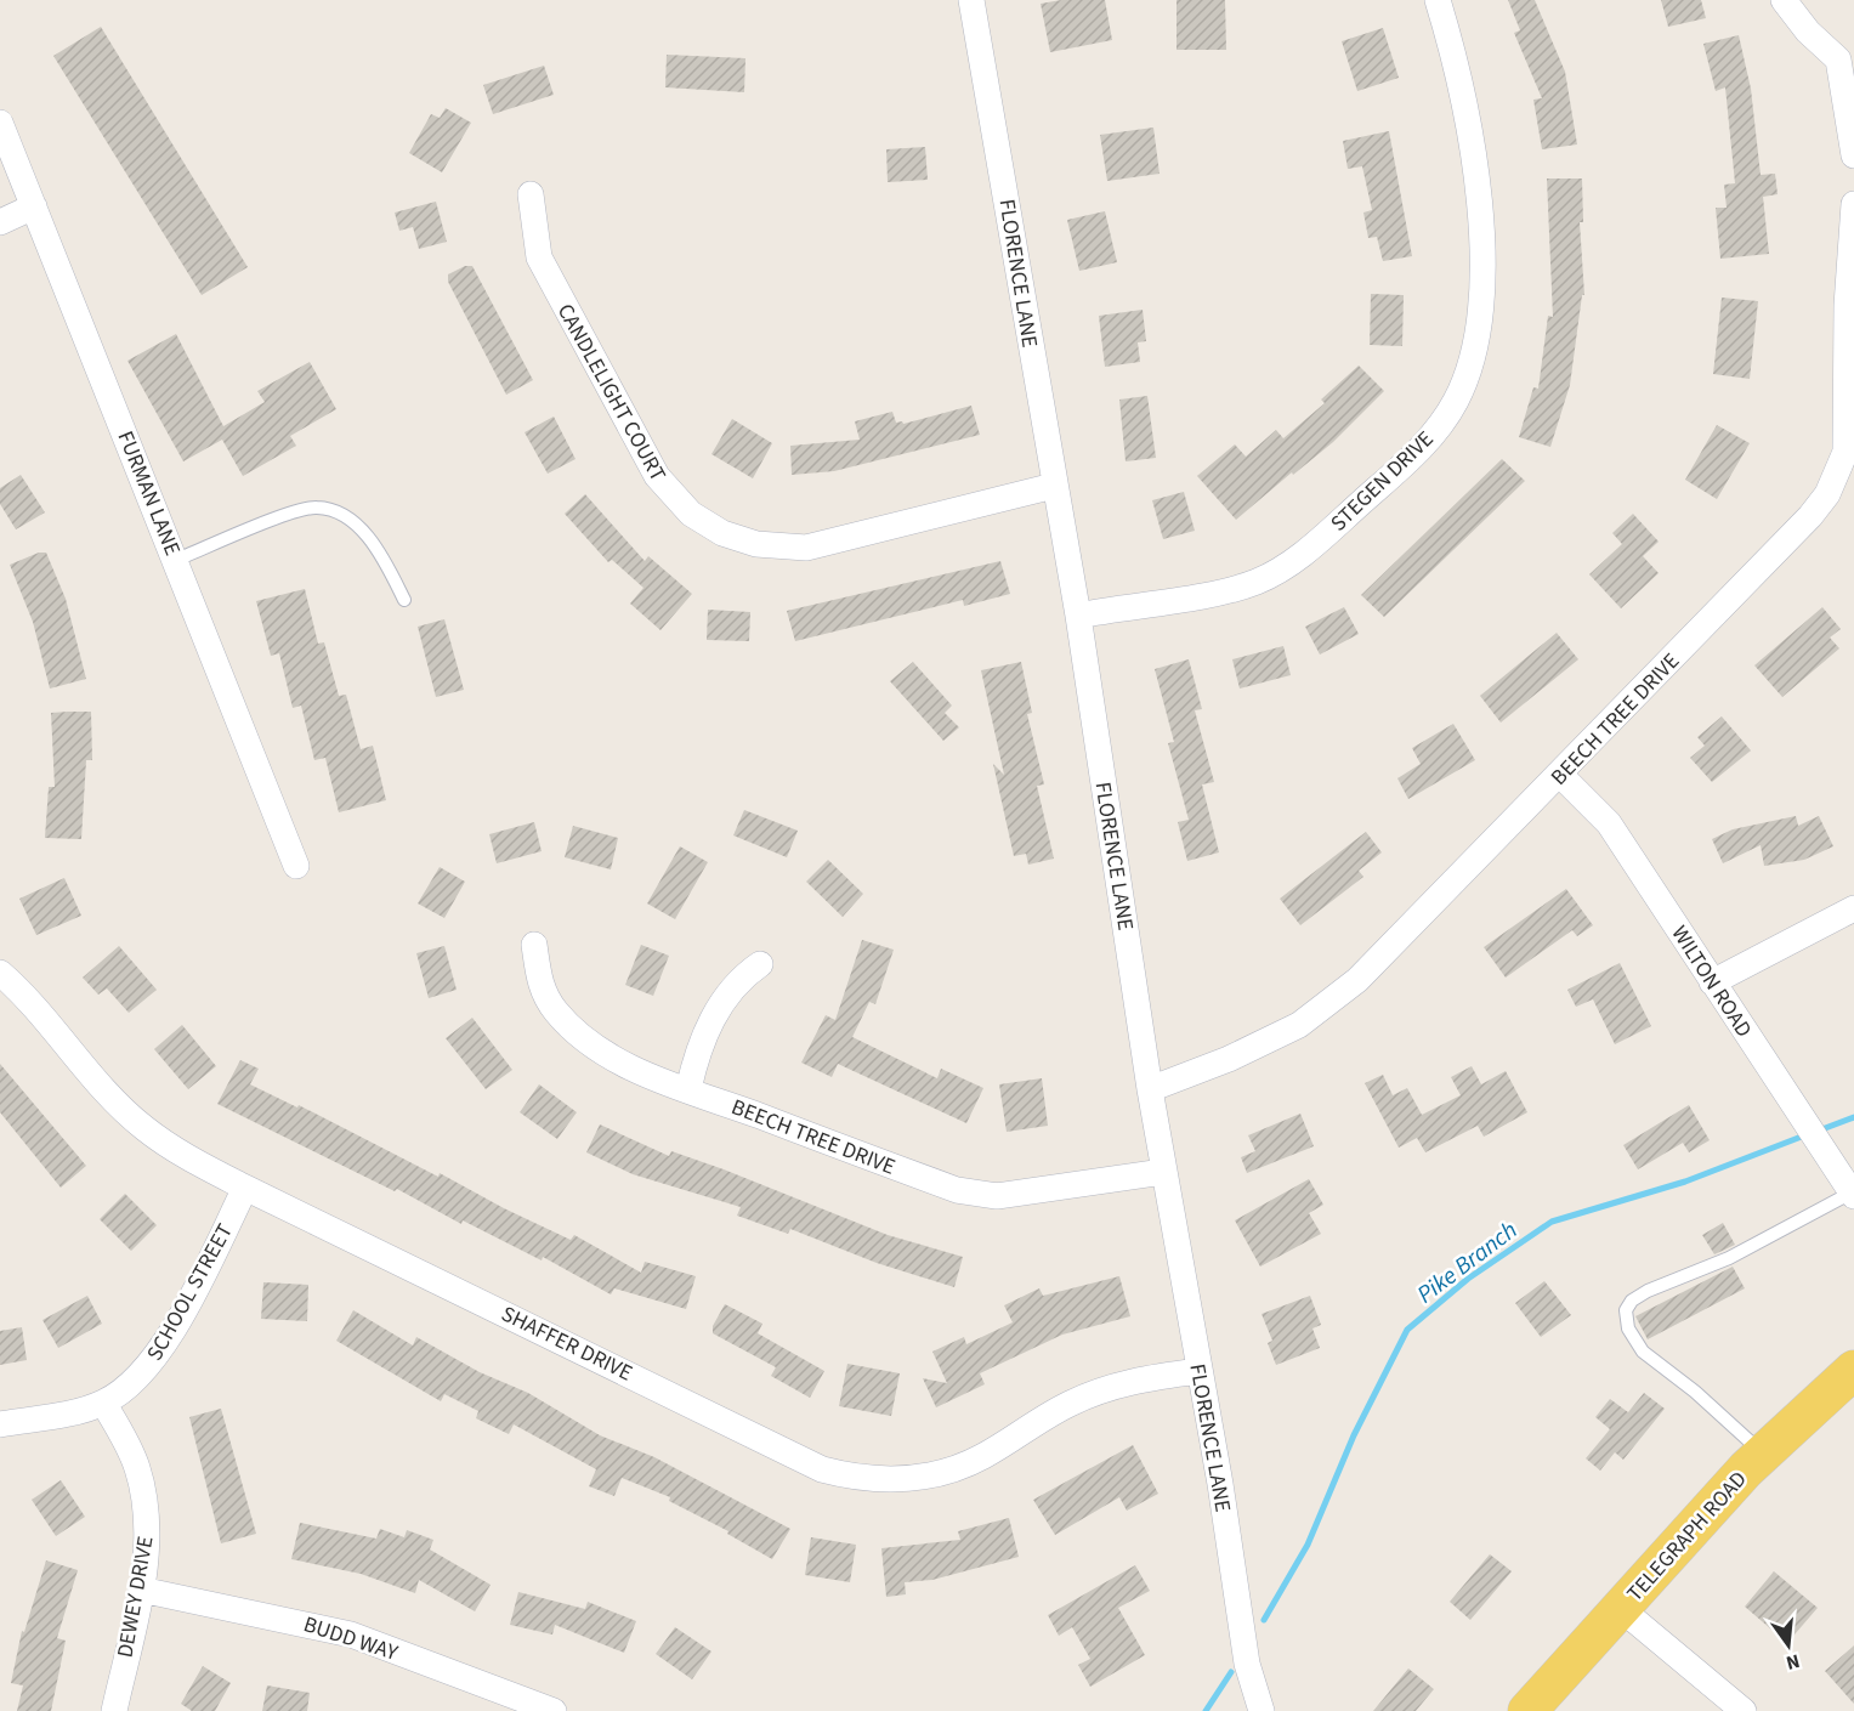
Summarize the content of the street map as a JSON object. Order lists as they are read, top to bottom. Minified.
{"streets":{"main road":["TELEGRAPH ROAD"],"street":["FLORENCE LANE","CANDLELIGHT COURT","STEGEN DRIVE","FURMAN LANE","BEECH TREE DRIVE","WILTON ROAD","SCHOOL STREET","SHAFFER DRIVE","DEWEY DRIVE","BUDD WAY"]},"crossings":[["FLORENCE LANE","CANDLELIGHT COURT"],["FLORENCE LANE","STEGEN DRIVE"],["FLORENCE LANE","BEECH TREE DRIVE"],["FLORENCE LANE","SHAFFER DRIVE"],["BEECH TREE DRIVE","WILTON ROAD"],["SCHOOL STREET","SHAFFER DRIVE"],["SCHOOL STREET","DEWEY DRIVE"],["DEWEY DRIVE","BUDD WAY"]],"water":["Pike Branch"],"north":"bottom"}
